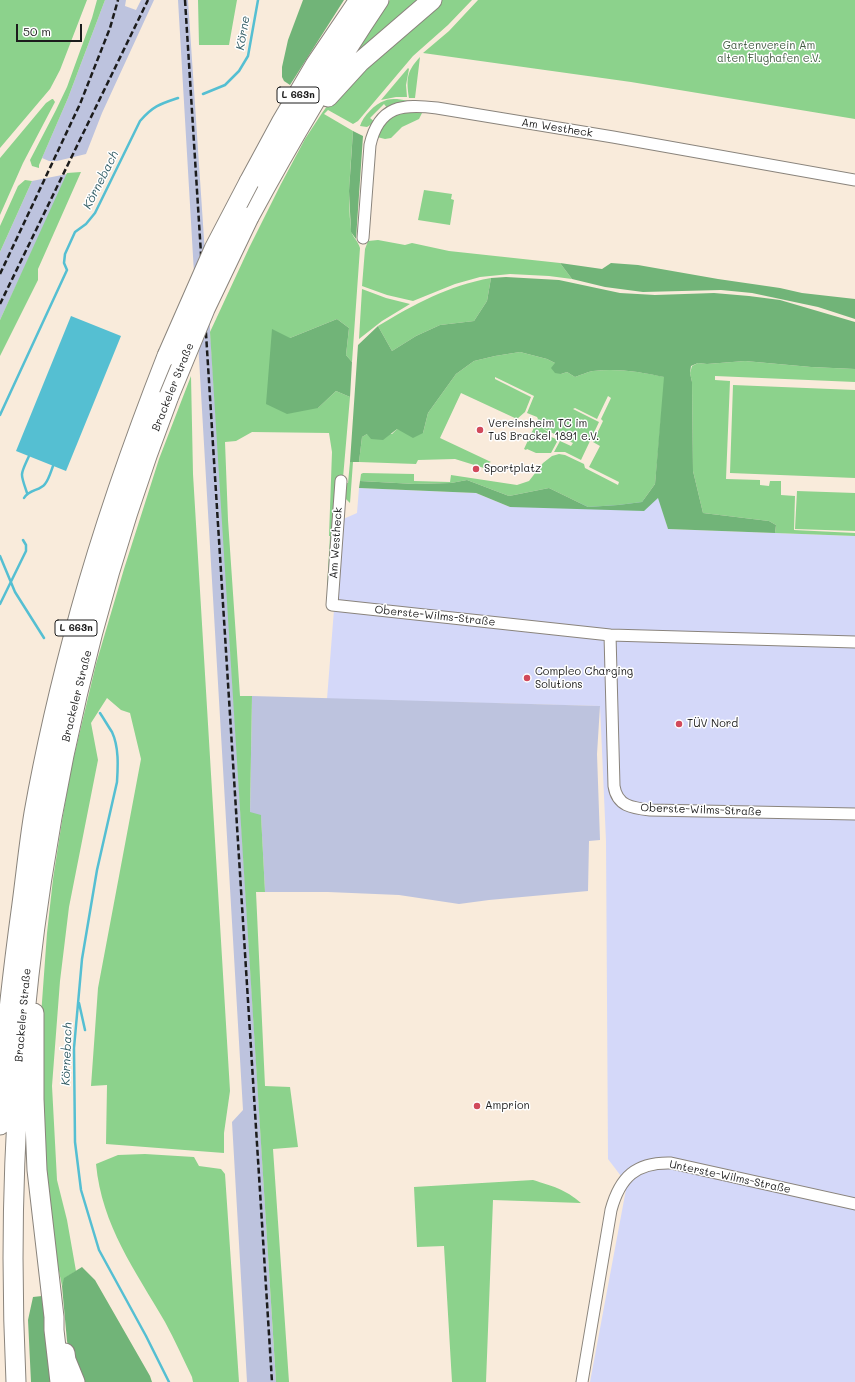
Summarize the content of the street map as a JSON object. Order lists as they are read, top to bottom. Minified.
{"streets":{"highway":["L 663n","Brackeler Straße"],"street":["Am Westheck","Oberste-Wilms-Straße","Unterste-Wilms-Straße"]},"crossings":[["Am Westheck","Oberste-Wilms-Straße"]],"water":["Körne","Körnebach"],"parks":["Gartenverein Am alten Flughafen e.V."],"places":["Vereinsheim TC im TuS Brackel 1891 e.V.","Sportplatz","Compleo Charging Solutions","TÜV Nord","Amprion"],"scale_bar":"50 m"}
